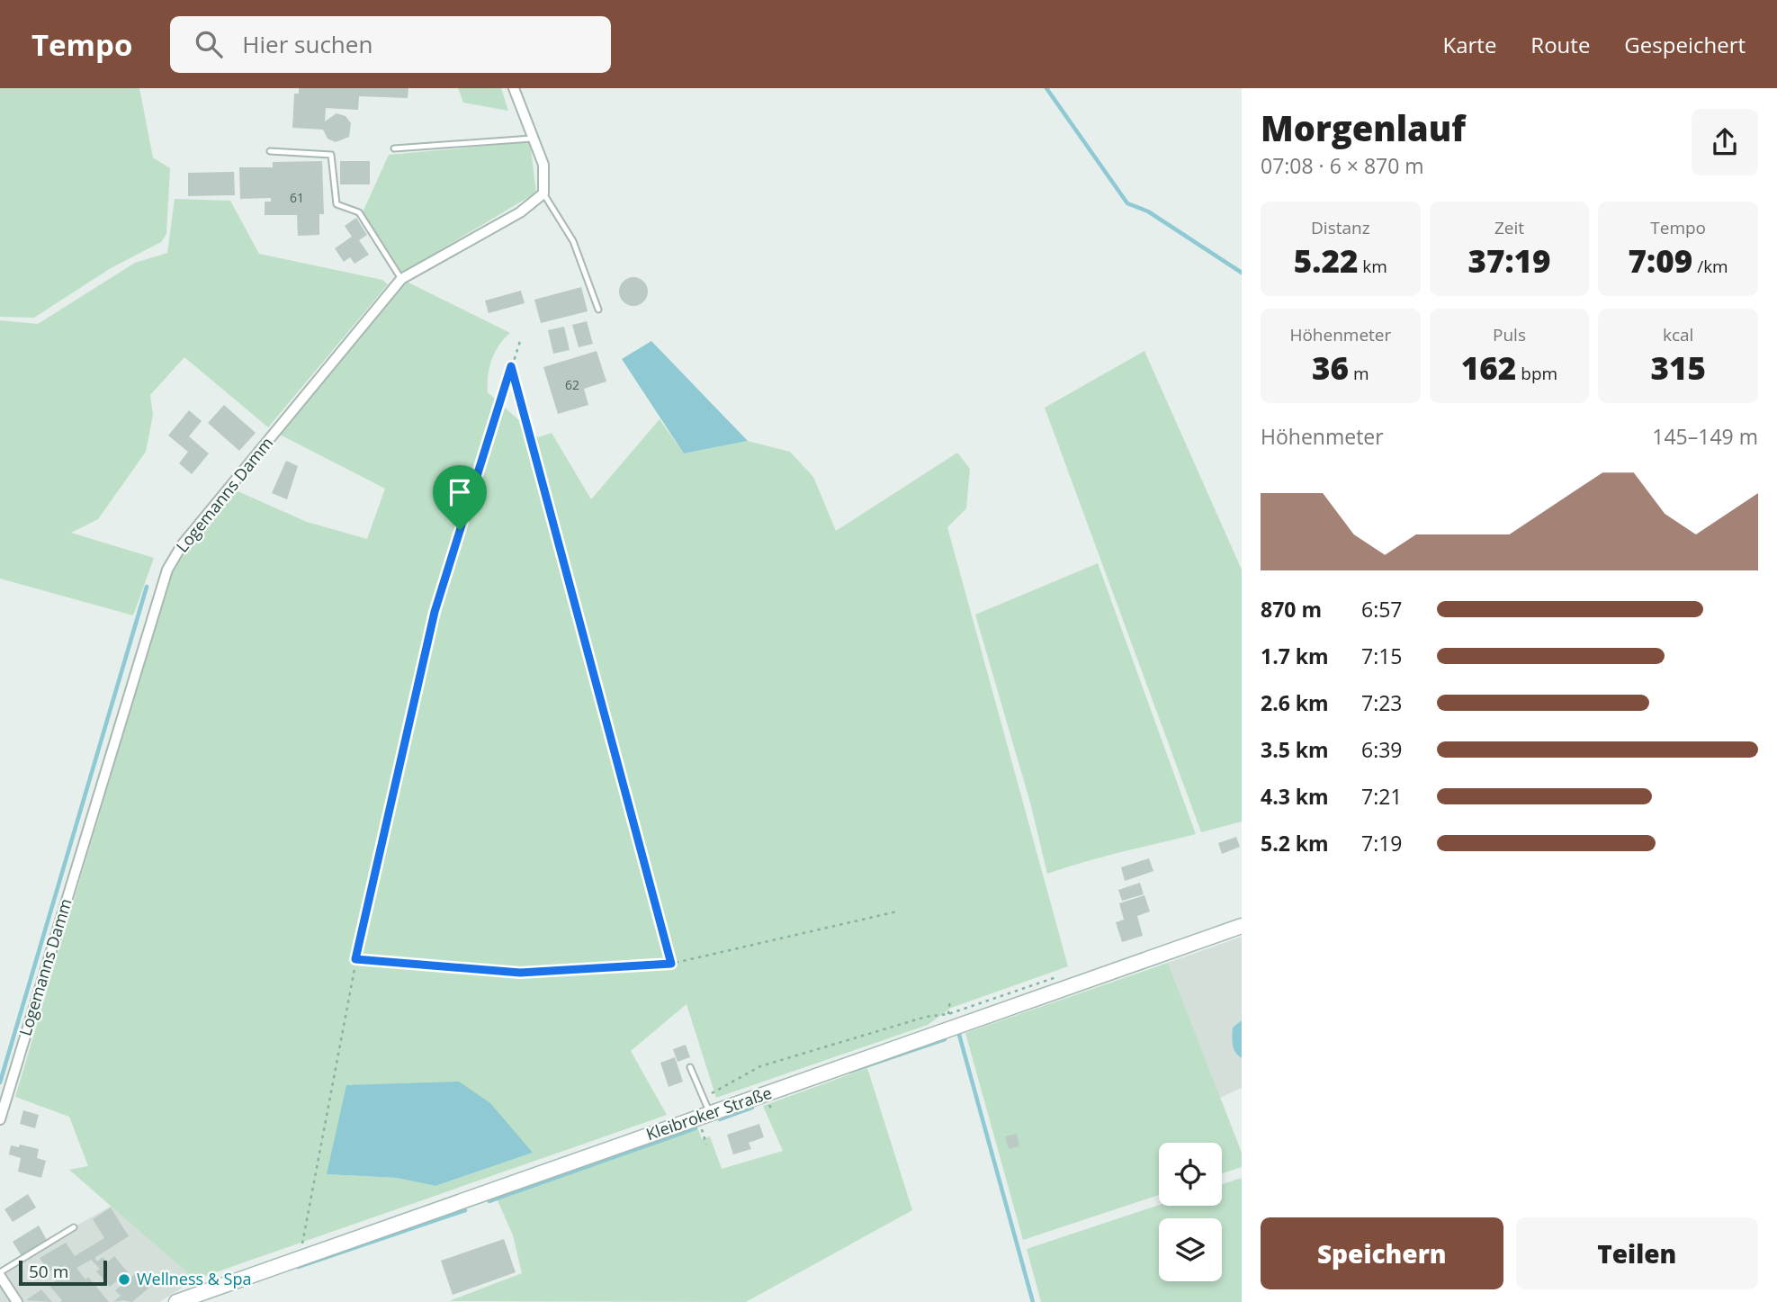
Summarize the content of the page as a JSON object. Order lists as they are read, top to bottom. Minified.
{"streets":{"street":["Logemanns Damm","Kleibroker Straße"]},"places":["Wellness & Spa"],"house_numbers":["61","62"],"scale_bar":"50 m","page":{"header":"Tempo","search":"Hier suchen","nav":["Karte","Route","Gespeichert"],"heading":["Morgenlauf","07:08 · 6 × 870 m"],"stats":[["Distanz","5.22 km"],["Zeit","37:19"],["Tempo","7:09 /km"],["Höhenmeter","36 m"],["Puls","162 bpm"],["kcal","315"]],"chart":["Höhenmeter","145–149 m"],"list":[{"name":"870 m","note":"6:57"},{"name":"1.7 km","note":"7:15"},{"name":"2.6 km","note":"7:23"},{"name":"3.5 km","note":"6:39"},{"name":"4.3 km","note":"7:21"},{"name":"5.2 km","note":"7:19"}],"buttons":["Speichern","Teilen"],"scale":"50 m"}}
